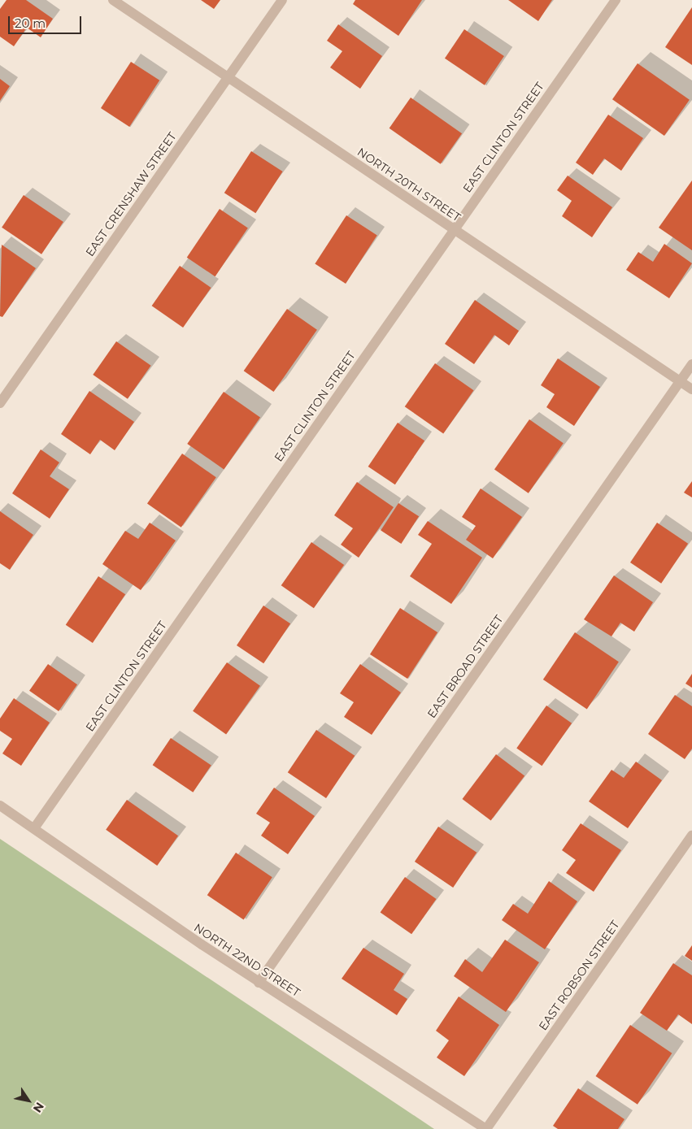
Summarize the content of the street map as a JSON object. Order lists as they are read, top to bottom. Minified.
{"streets":{"street":["EAST CLINTON STREET","NORTH 20TH STREET","EAST CRENSHAW STREET","EAST BROAD STREET","NORTH 22ND STREET","EAST ROBSON STREET"]},"crossings":[["EAST CLINTON STREET","NORTH 20TH STREET"],["EAST CLINTON STREET","NORTH 22ND STREET"],["NORTH 20TH STREET","EAST CRENSHAW STREET"],["NORTH 20TH STREET","EAST BROAD STREET"],["EAST BROAD STREET","NORTH 22ND STREET"],["NORTH 22ND STREET","EAST ROBSON STREET"]],"scale_bar":"20 m","north":"bottom right"}
